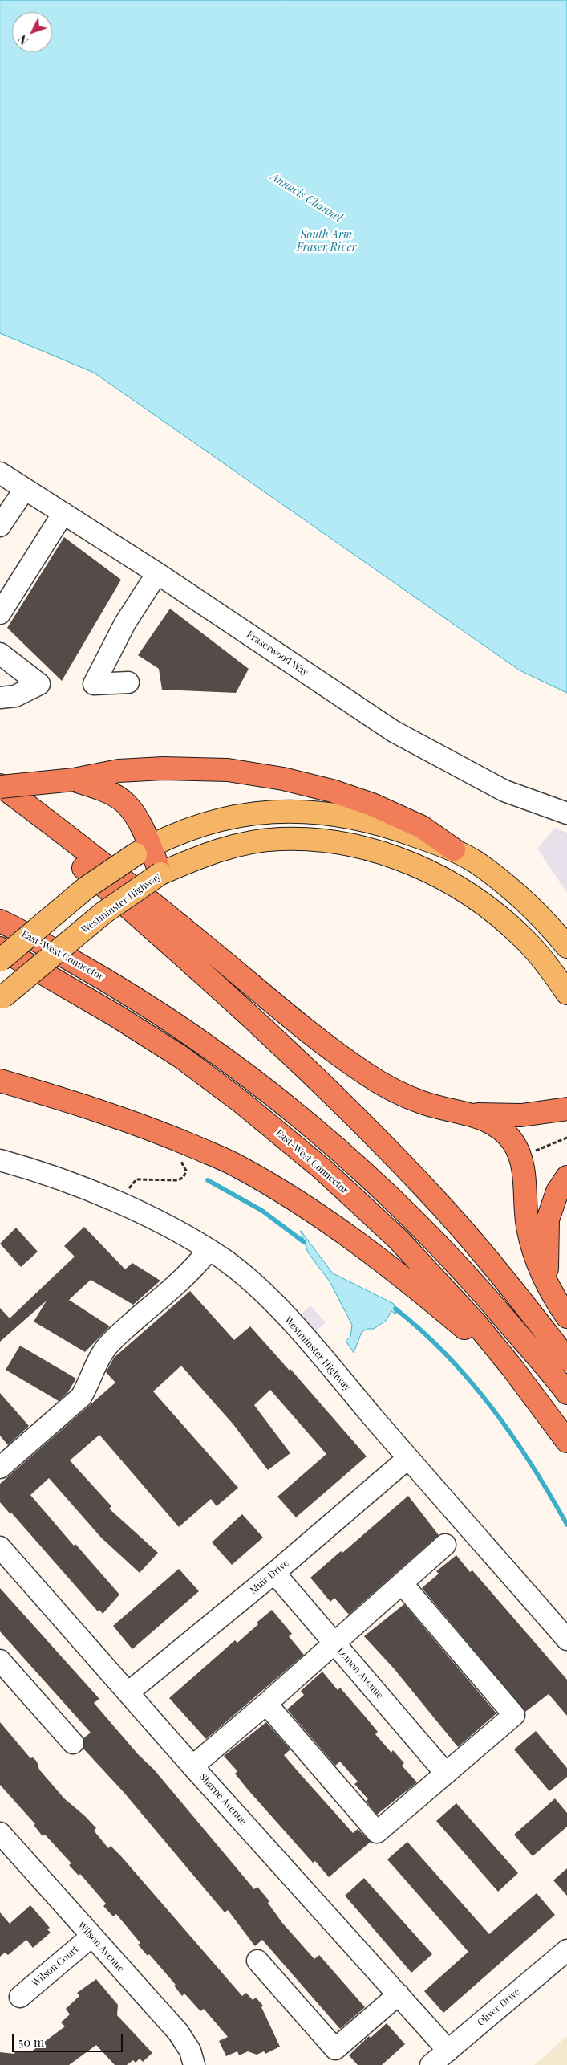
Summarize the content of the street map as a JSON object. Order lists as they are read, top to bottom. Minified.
{"streets":{"highway":["East-West Connector"],"main road":["Westminster Highway"],"street":["Fraserwood Way","Muir Drive","Lemon Avenue","Sharpe Avenue","Wilson Avenue","Wilson Court","Oliver Drive"]},"crossings":[["Westminster Highway","Muir Drive"],["Muir Drive","Lemon Avenue"],["Muir Drive","Sharpe Avenue"],["Sharpe Avenue","Oliver Drive"],["Wilson Avenue","Wilson Court"]],"water":["Annacis Channel","South Arm Fraser River"],"scale_bar":"50 m","north":"bottom left"}
